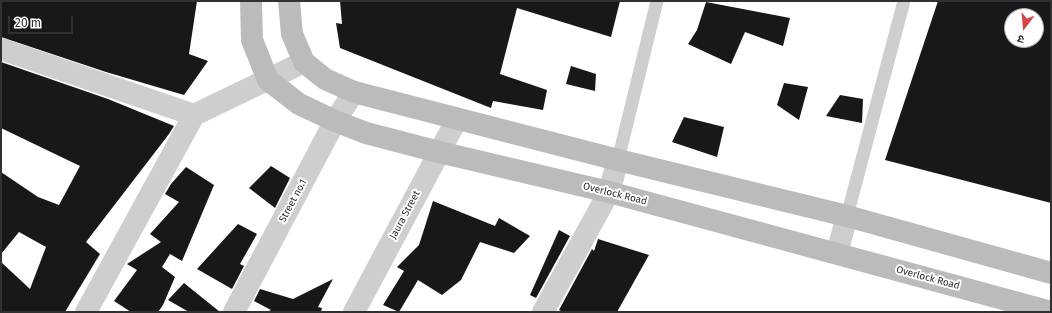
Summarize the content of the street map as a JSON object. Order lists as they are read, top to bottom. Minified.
{"streets":{"street":["Overlock Road","Street no.1","Jaura Street"]},"crossings":[["Overlock Road","Street no.1"],["Overlock Road","Jaura Street"]],"scale_bar":"20 m","north":"bottom"}
